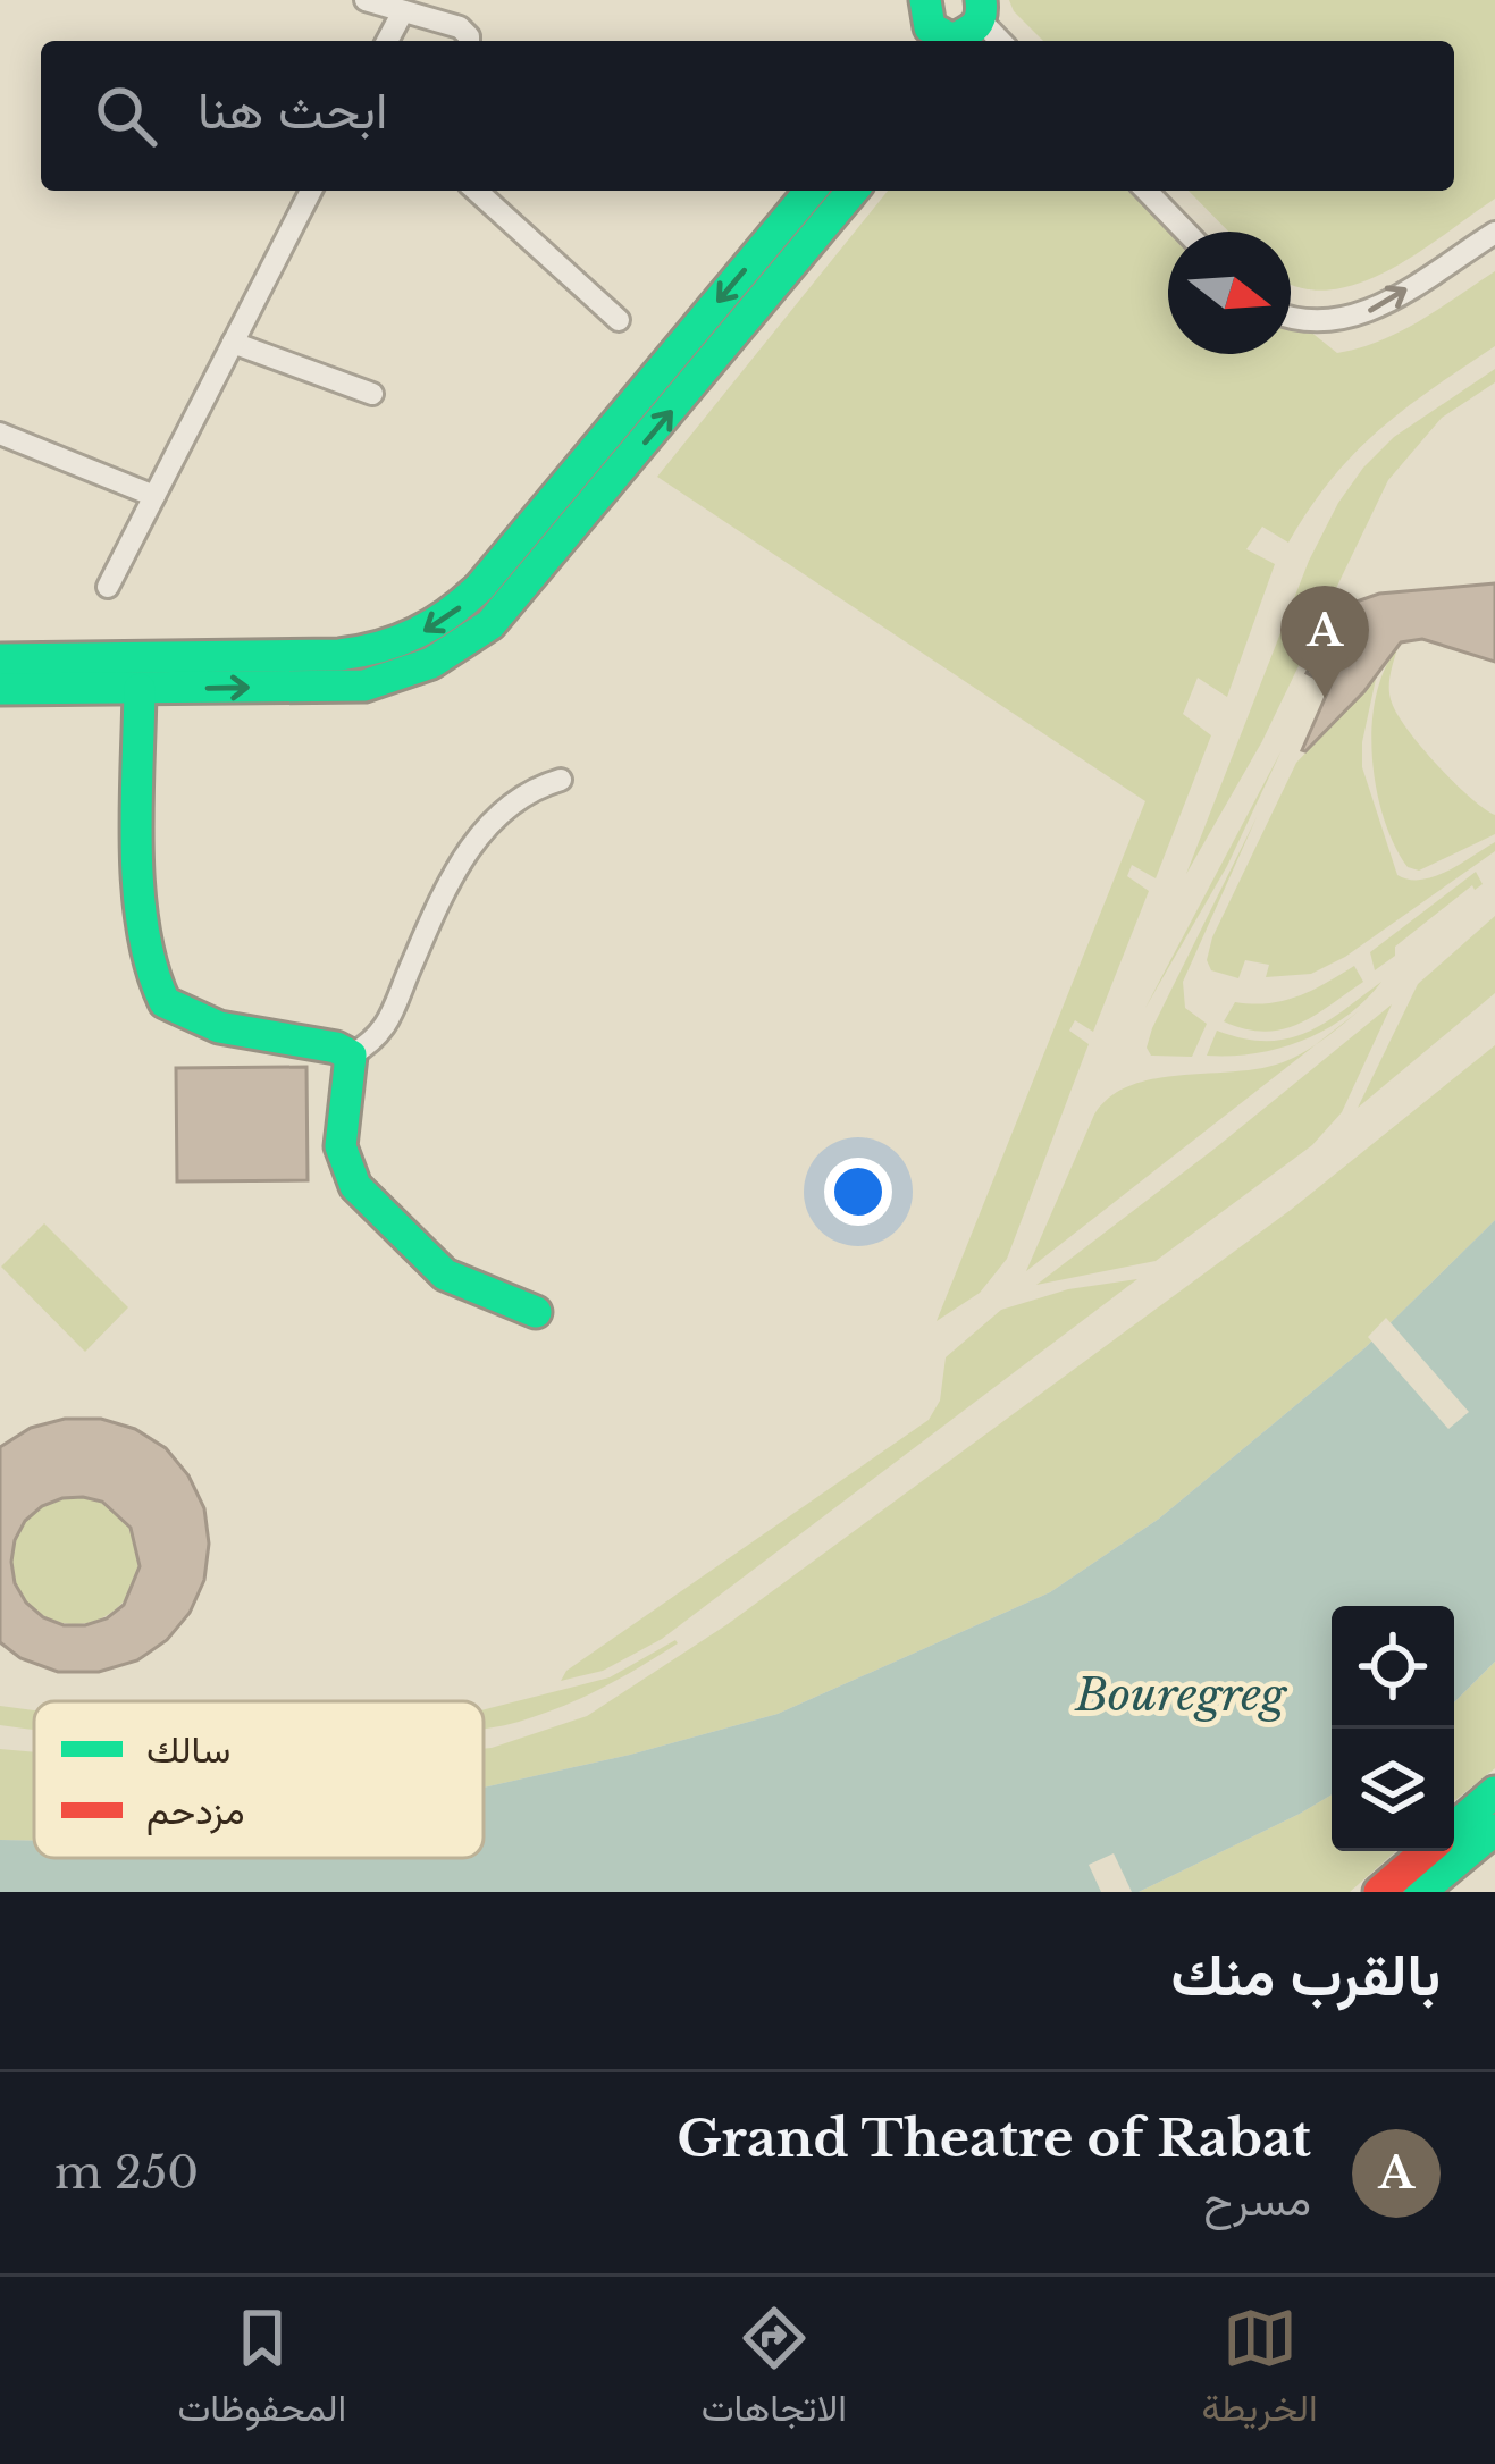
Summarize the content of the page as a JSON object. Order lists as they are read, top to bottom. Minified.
{"water":["Bouregreg"],"legend":["سالك","مزدحم"],"north":"right","page":{"search":"ابحث هنا","pins":"A","heading":"بالقرب منك","list":[{"mark":"A","name":"Grand Theatre of Rabat","note":"مسرح","value":"250 m"}],"nav":["الخريطة","الاتجاهات","المحفوظات"]}}
